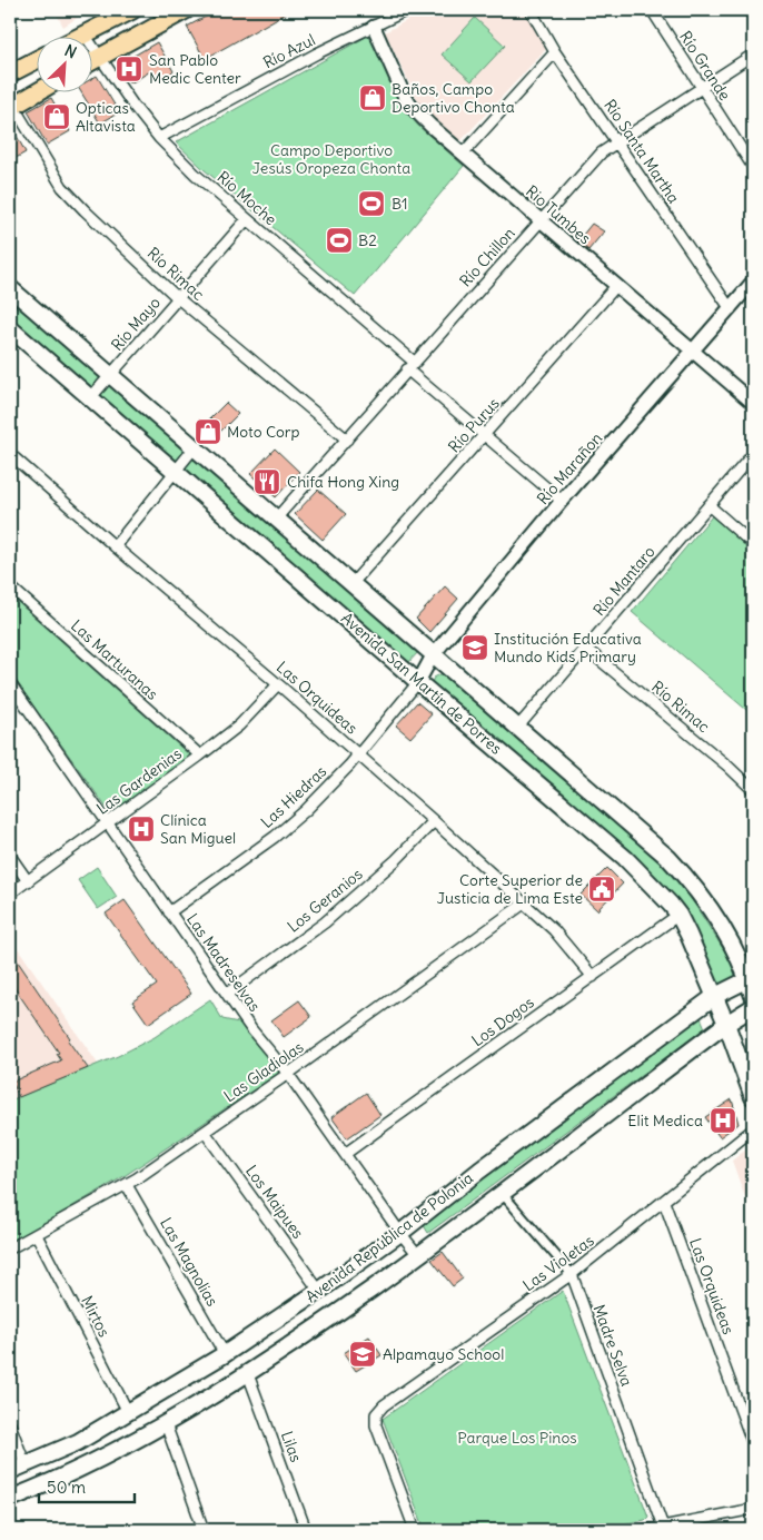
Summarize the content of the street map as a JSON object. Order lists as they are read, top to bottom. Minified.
{"streets":{"main road":["Avenida San Martín de Porres","Avenida República de Polonia"],"street":["Río Azul","Río Grande","Río Santa Martha","Río Moche","Rio Tumbes","Río Chillon","Río Rimac","Río Mayo","Río Purus","Río Marañon","Río Mantaro","Las Marturanas","Las Orquideas","Las Gardenias","Las Hiedras","Los Geranios","Las Madreselvas","Los Dogos","Las Gladiolas","Los Maipues","Las Magnolias","Las Violetas","Mirtos","Madre Selva","Lilas"]},"crossings":[["Río Azul","Río Moche"],["Río Azul","Rio Tumbes"],["Río Grande","Río Chillon"],["Río Santa Martha","Río Chillon"],["Río Santa Martha","Río Marañon"],["Río Moche","Río Chillon"],["Río Moche","Río Mayo"],["Río Moche","Río Purus"],["Río Moche","Río Marañon"],["Rio Tumbes","Río Chillon"],["Rio Tumbes","Río Purus"],["Rio Tumbes","Río Marañon"],["Río Chillon","Río Rimac"],["Río Chillon","Avenida San Martín de Porres"],["Río Rimac","Río Mayo"],["Río Rimac","Río Mantaro"],["Río Mayo","Avenida San Martín de Porres"],["Río Purus","Avenida San Martín de Porres"],["Río Marañon","Avenida San Martín de Porres"],["Río Marañon","Las Hiedras"],["Río Mantaro","Avenida San Martín de Porres"],["Las Marturanas","Las Gardenias"],["Avenida San Martín de Porres","Las Hiedras"],["Avenida San Martín de Porres","Los Dogos"],["Avenida San Martín de Porres","Avenida República de Polonia"],["Las Orquideas","Las Gardenias"],["Las Orquideas","Las Hiedras"],["Las Orquideas","Los Geranios"],["Las Orquideas","Los Dogos"],["Las Orquideas","Las Gladiolas"],["Las Orquideas","Las Violetas"],["Las Gardenias","Las Madreselvas"],["Las Hiedras","Las Madreselvas"],["Los Geranios","Las Madreselvas"],["Las Madreselvas","Los Dogos"],["Las Madreselvas","Las Gladiolas"],["Las Madreselvas","Avenida República de Polonia"],["Las Gladiolas","Los Maipues"],["Las Gladiolas","Las Magnolias"],["Las Gladiolas","Mirtos"],["Los Maipues","Avenida República de Polonia"],["Avenida República de Polonia","Las Magnolias"],["Avenida República de Polonia","Mirtos"],["Avenida República de Polonia","Madre Selva"],["Avenida República de Polonia","Lilas"],["Las Violetas","Madre Selva"]],"parks":["Campo Deportivo Jesús Oropeza Chonta","Parque Los Pinos"],"places":{"hospital":["San Pablo Medic Center","Clínica San Miguel","Elit Medica"],"shop":["Baños, Campo Deportivo Chonta","Opticas Altavista","Moto Corp"],"sports":["B1","B2"],"restaurant":["Chifa Hong Xing"],"school or university":["Institución Educativa Mundo Kids Primary","Alpamayo School"],"public building":["Corte Superior de Justicia de Lima Este"]},"scale_bar":"50 m","north":"top right"}
